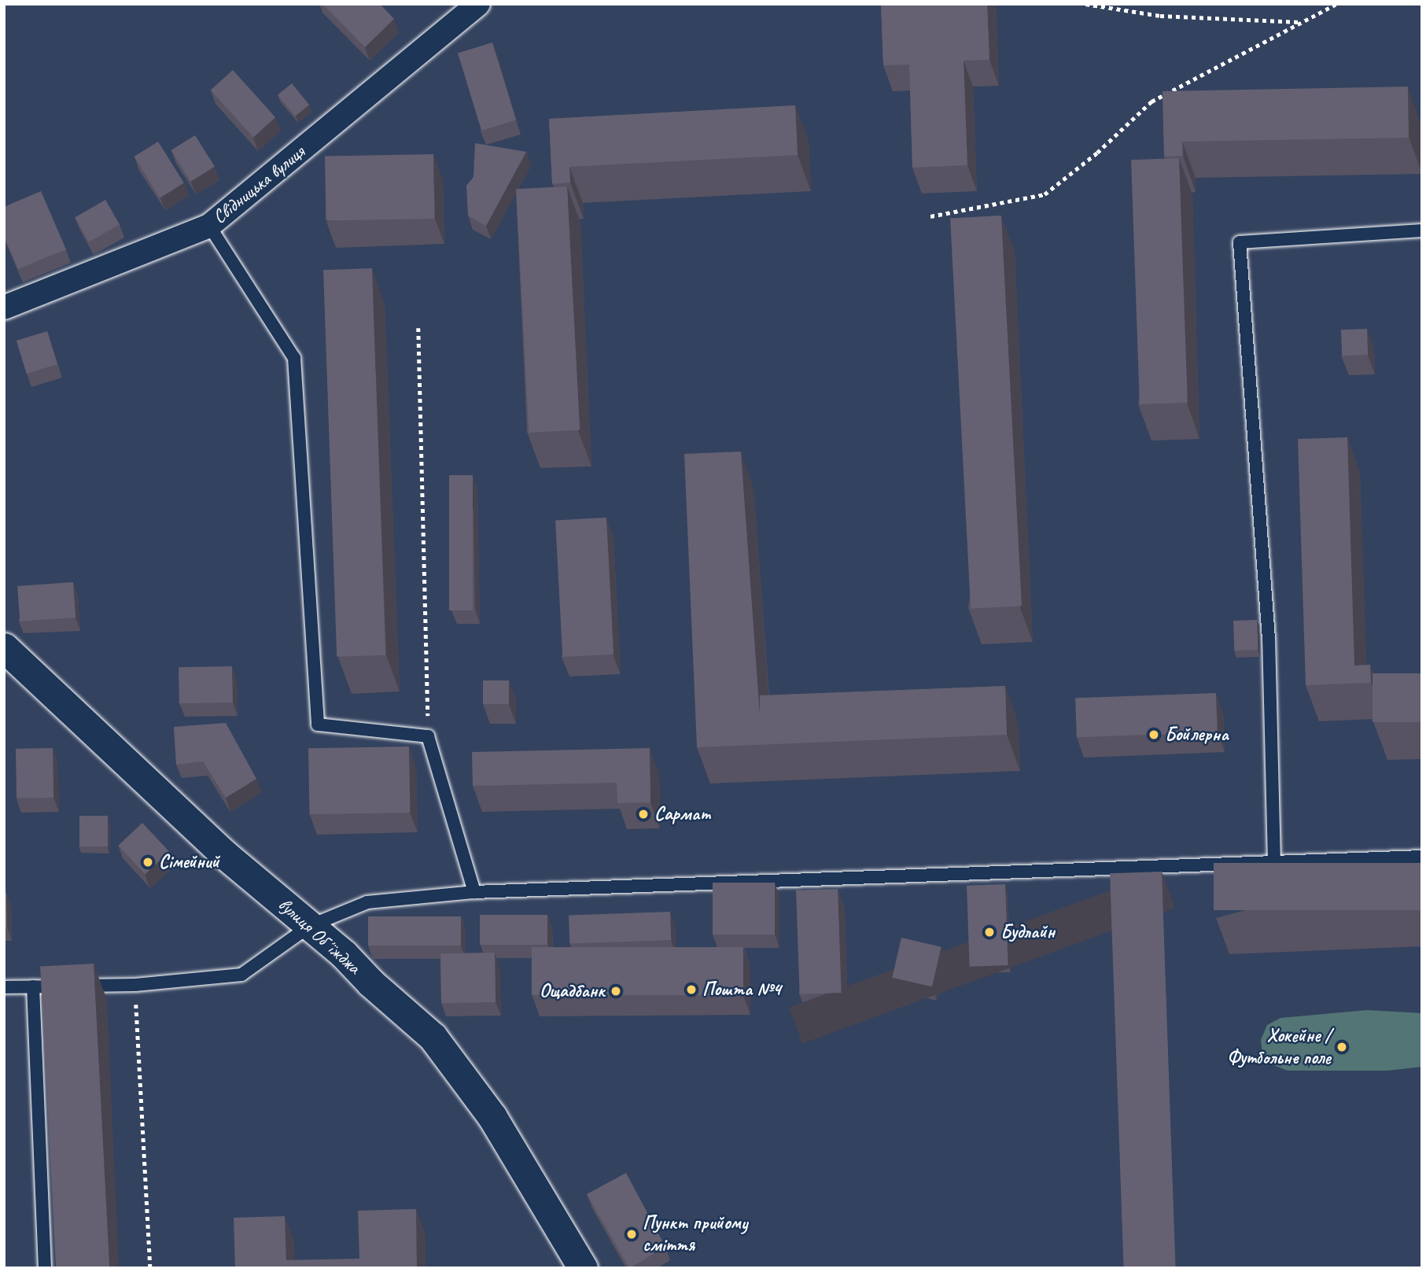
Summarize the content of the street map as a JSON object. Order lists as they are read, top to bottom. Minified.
{"streets":{"street":["Свідницька вулиця","вулиця Обʼїжджа"]},"places":["Бойлерна","Сармат","Сімейний","Будлайн","Пошта №4","Ощадбанк","Хокейне / Футбольне поле","Пункт прийому сміття"]}
